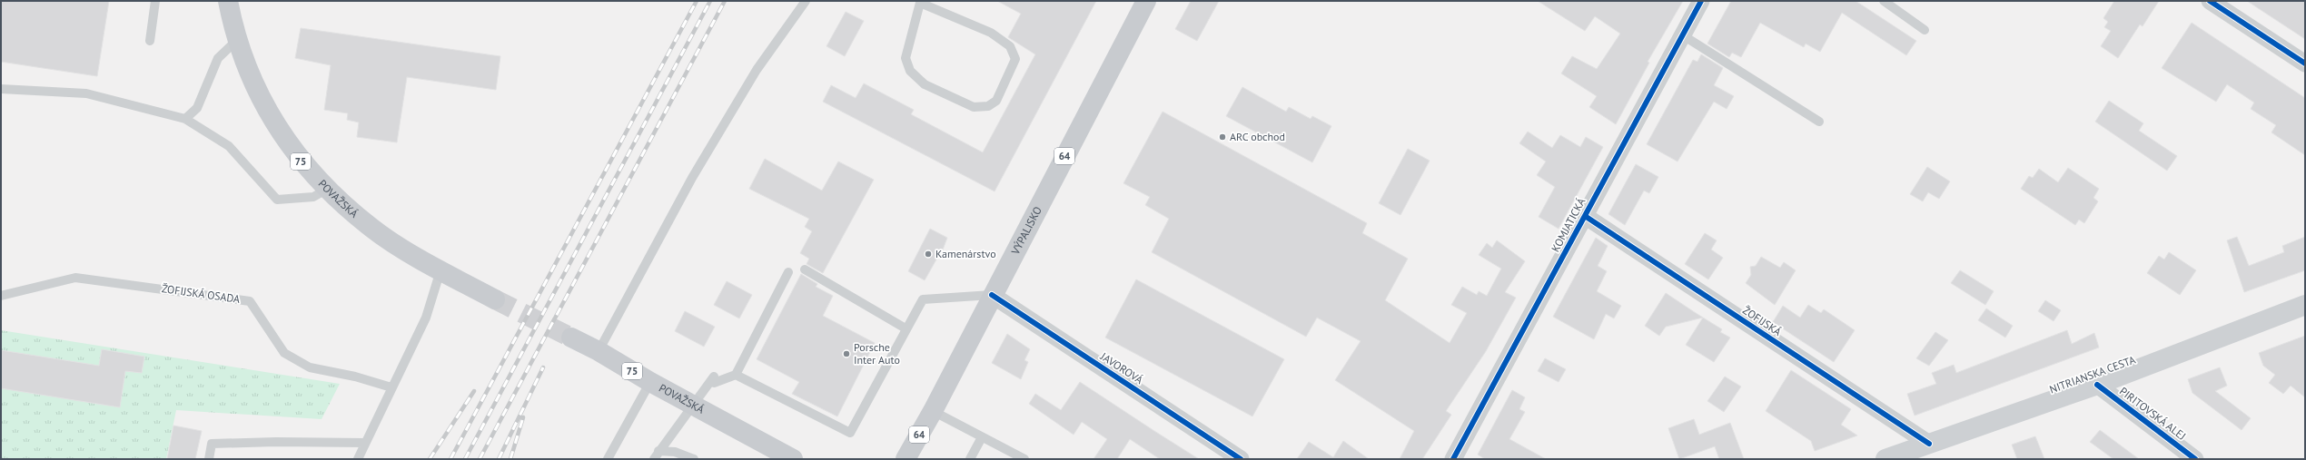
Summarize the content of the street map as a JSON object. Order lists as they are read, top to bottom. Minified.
{"streets":{"main road":["64","75","POVAŽSKÁ","VÝPALISKO","NITRIANSKA CESTA"],"street":["KOMJATICKÁ","ŽOFIJSKÁ","JAVOROVÁ","PIRITOVSKÁ ALEJ"],"lane":["ŽOFIJSKÁ OSADA"]},"crossings":[["KOMJATICKÁ","ŽOFIJSKÁ"],["VÝPALISKO","JAVOROVÁ"],["ŽOFIJSKÁ","NITRIANSKA CESTA"],["NITRIANSKA CESTA","PIRITOVSKÁ ALEJ"]],"places":["ARC obchod","Kamenárstvo","Porsche Inter Auto"]}
